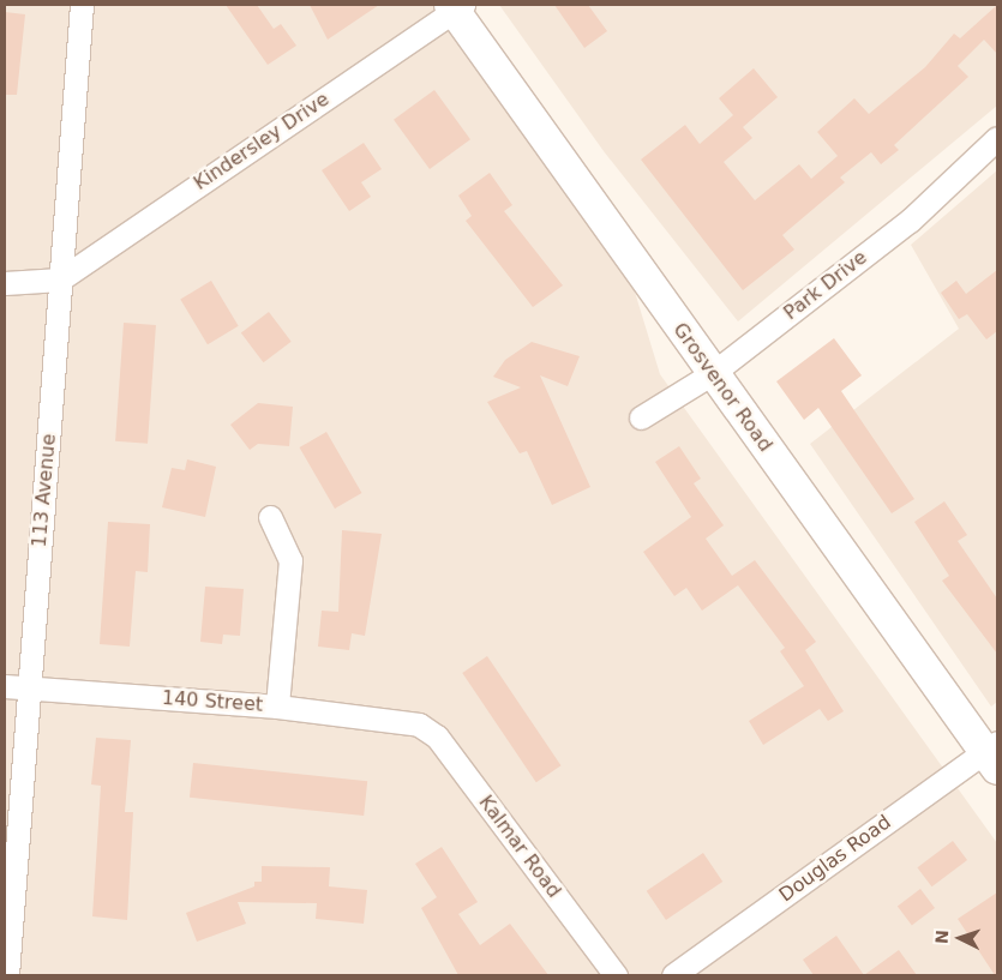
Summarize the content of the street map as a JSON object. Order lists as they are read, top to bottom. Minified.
{"streets":{"street":["Kindersley Drive","Park Drive","Grosvenor Road","113 Avenue","140 Street","Kalmar Road","Douglas Road"]},"crossings":[["Kindersley Drive","Grosvenor Road"],["Kindersley Drive","113 Avenue"],["Park Drive","Grosvenor Road"],["Grosvenor Road","Douglas Road"],["113 Avenue","140 Street"],["140 Street","Kalmar Road"]],"north":"left"}
